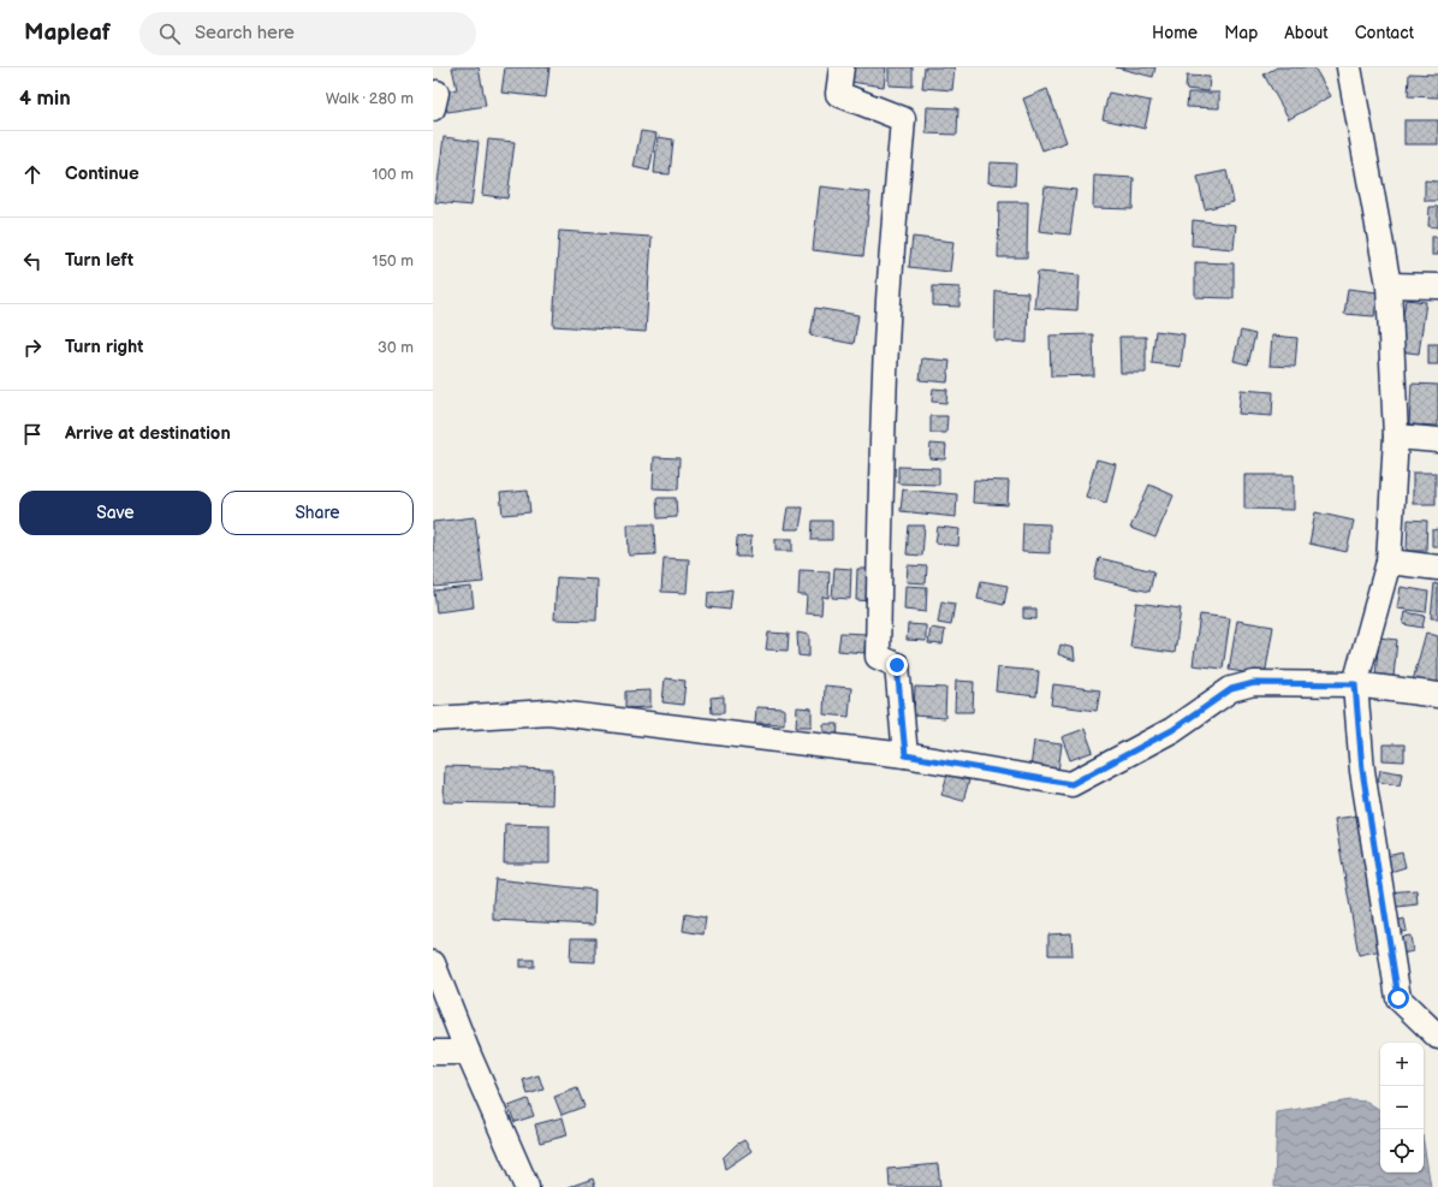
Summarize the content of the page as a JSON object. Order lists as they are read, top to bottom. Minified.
{"page":{"header":"Mapleaf","search":"Search here","nav":["Home","Map","About","Contact"],"heading":["4 min","Walk · 280 m"],"list":[["Continue","100 m"],["Turn left","150 m"],["Turn right","30 m"],"Arrive at destination"],"buttons":["Save","Share"],"map_buttons":["+","−"]}}
